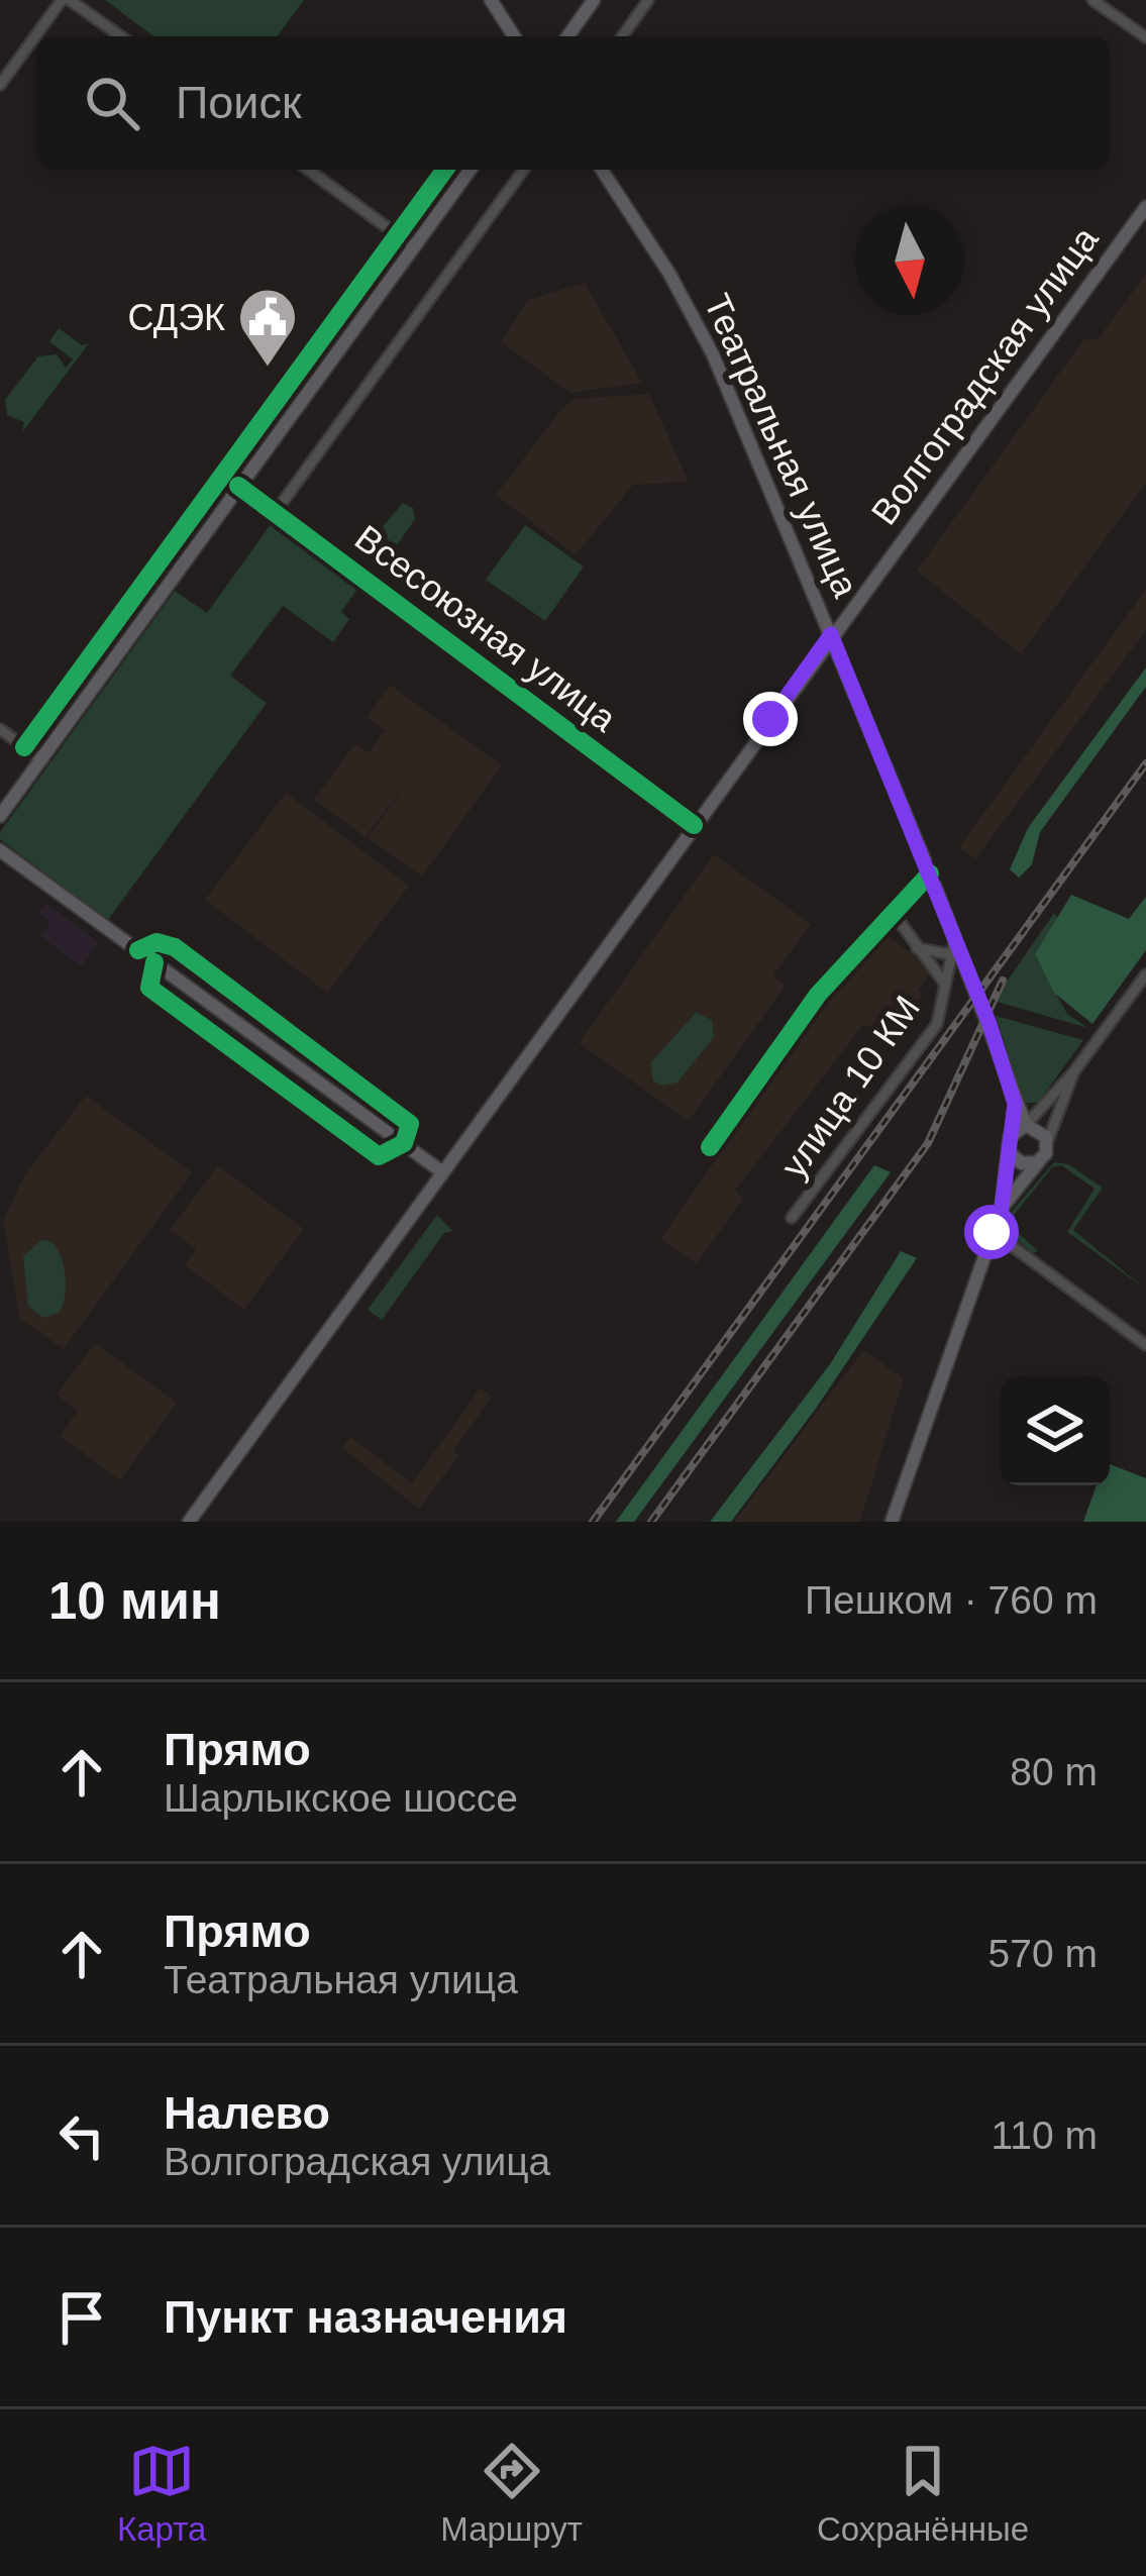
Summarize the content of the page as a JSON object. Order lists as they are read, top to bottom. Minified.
{"streets":{"main road":["Волгоградская улица","Театральная улица"],"street":["Всесоюзная улица","улица 10 КМ"]},"crossings":[["Волгоградская улица","Театральная улица"],["Волгоградская улица","Всесоюзная улица"],["Театральная улица","улица 10 КМ"]],"places":{"public building":["СДЭК"]},"north":"bottom","page":{"search":"Поиск","heading":["10 мин","Пешком · 760 m"],"list":[["Прямо","Шарлыкское шоссе","80 m"],["Прямо","Театральная улица","570 m"],["Налево","Волгоградская улица","110 m"],"Пункт назначения"],"nav":["Карта","Маршрут","Сохранённые"]}}
